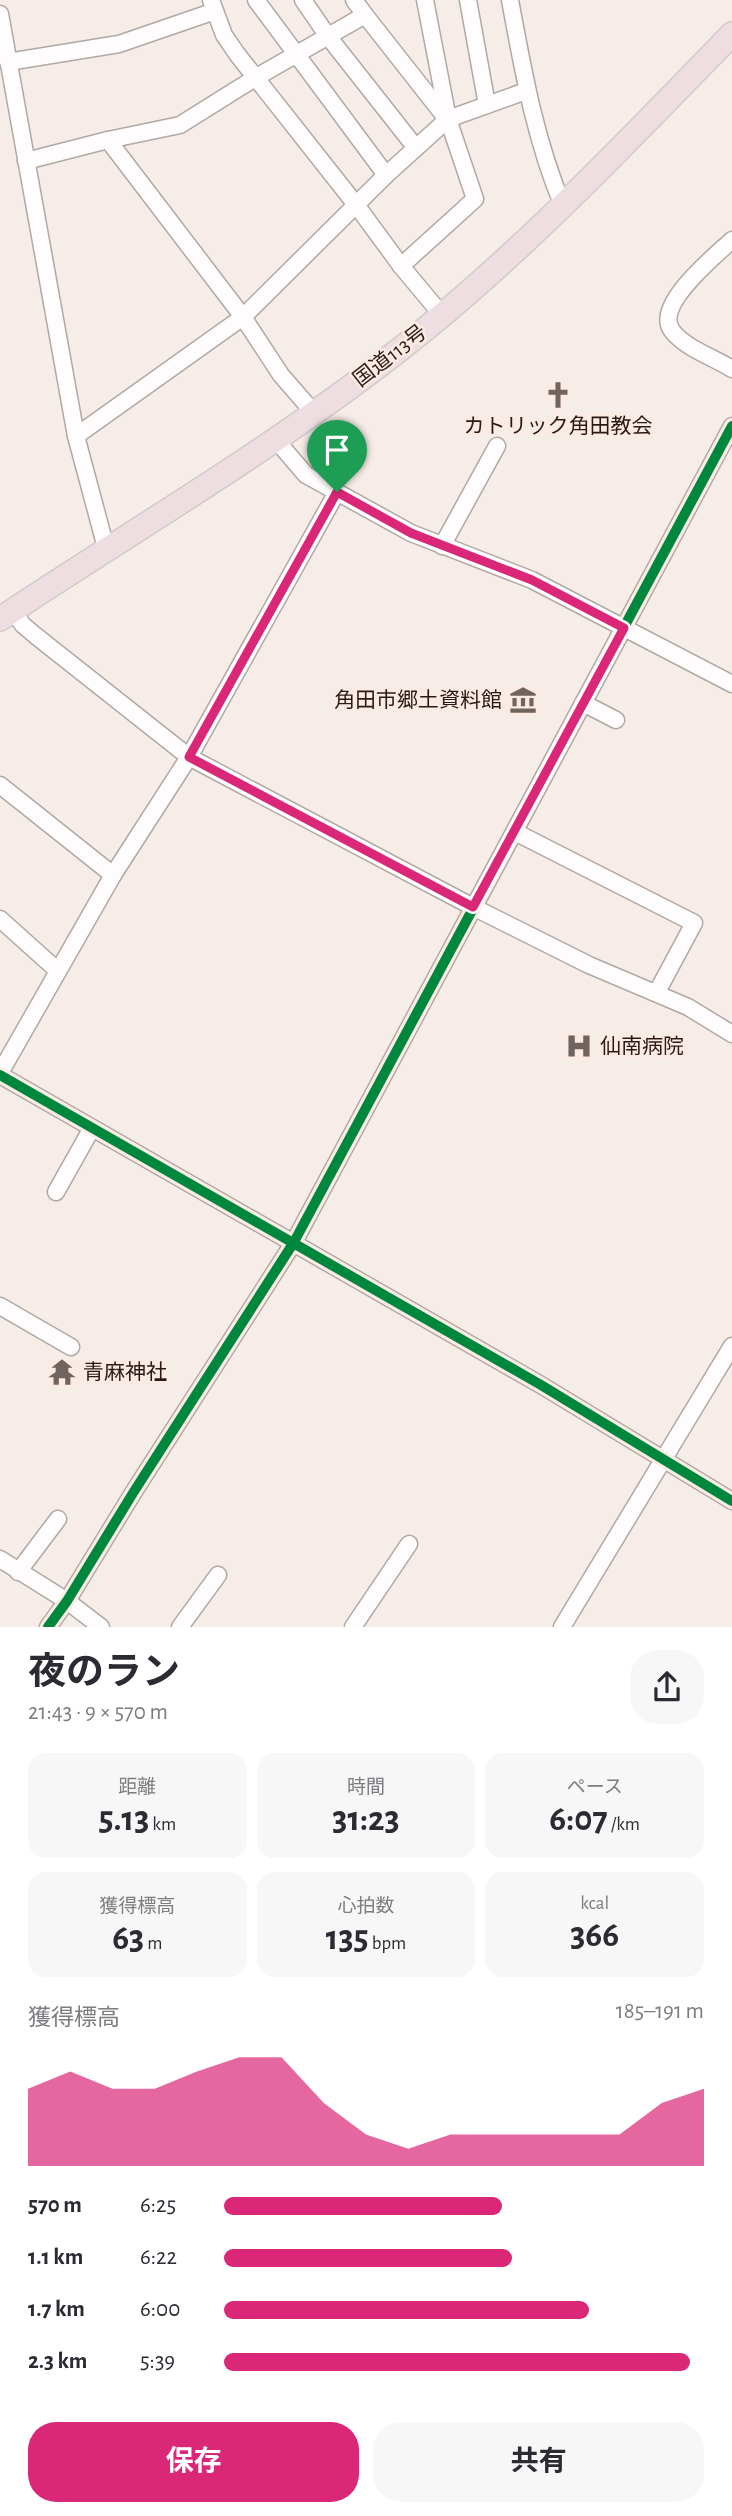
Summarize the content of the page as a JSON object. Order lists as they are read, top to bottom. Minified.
{"streets":{"highway":["国道113号"]},"places":{"church":["カトリック角田教会"],"museum":["角田市郷土資料館"],"hospital":["仙南病院"],"temple":["青麻神社"]},"page":{"heading":["夜のラン","21:43 · 9 × 570 m"],"stats":[["距離","5.13 km"],["時間","31:23"],["ペース","6:07 /km"],["獲得標高","63 m"],["心拍数","135 bpm"],["kcal","366"]],"chart":["獲得標高","185–191 m"],"list":[{"name":"570 m","note":"6:25"},{"name":"1.1 km","note":"6:22"},{"name":"1.7 km","note":"6:00"},{"name":"2.3 km","note":"5:39"}],"buttons":["保存","共有"]}}
